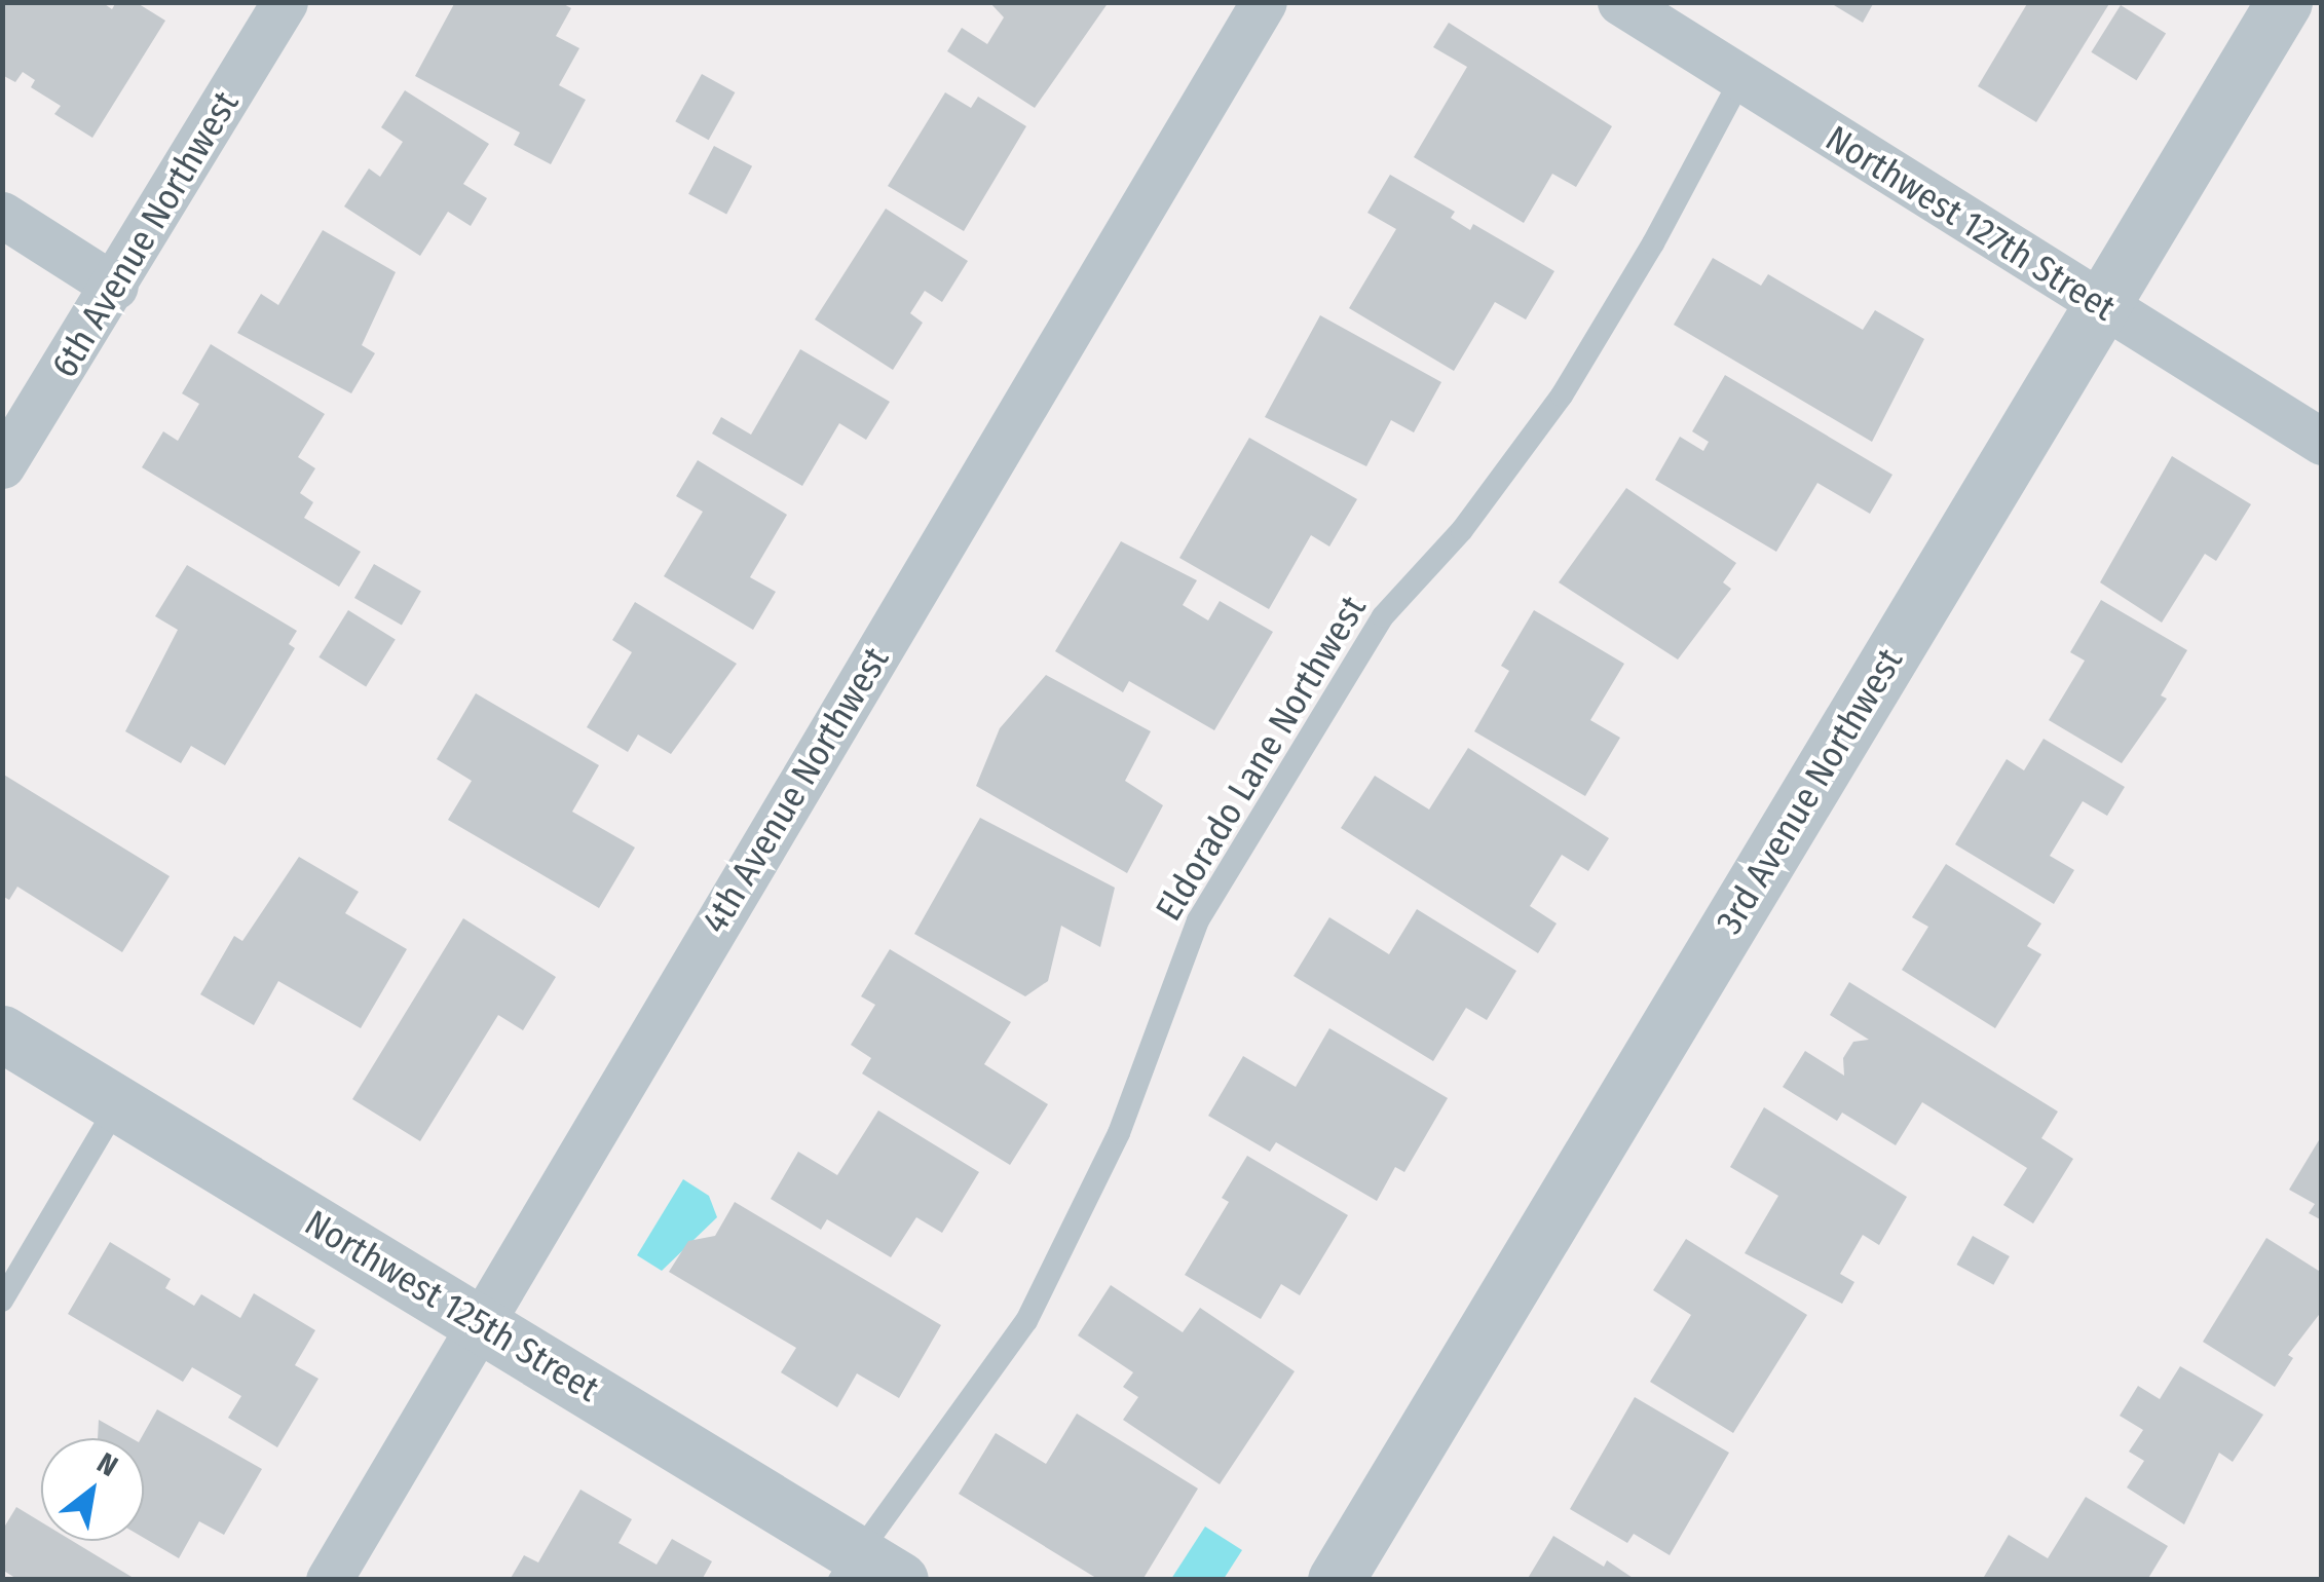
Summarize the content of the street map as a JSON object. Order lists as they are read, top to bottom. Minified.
{"streets":{"street":["Northwest 127th Street","6th Avenue Northwest","4th Avenue Northwest","3rd Avenue Northwest","Northwest 125th Street"],"lane":["Eldorado Lane Northwest"]},"crossings":[["Northwest 127th Street","Eldorado Lane Northwest"],["Northwest 127th Street","3rd Avenue Northwest"],["Eldorado Lane Northwest","Northwest 125th Street"],["4th Avenue Northwest","Northwest 125th Street"]],"north":"top right"}
